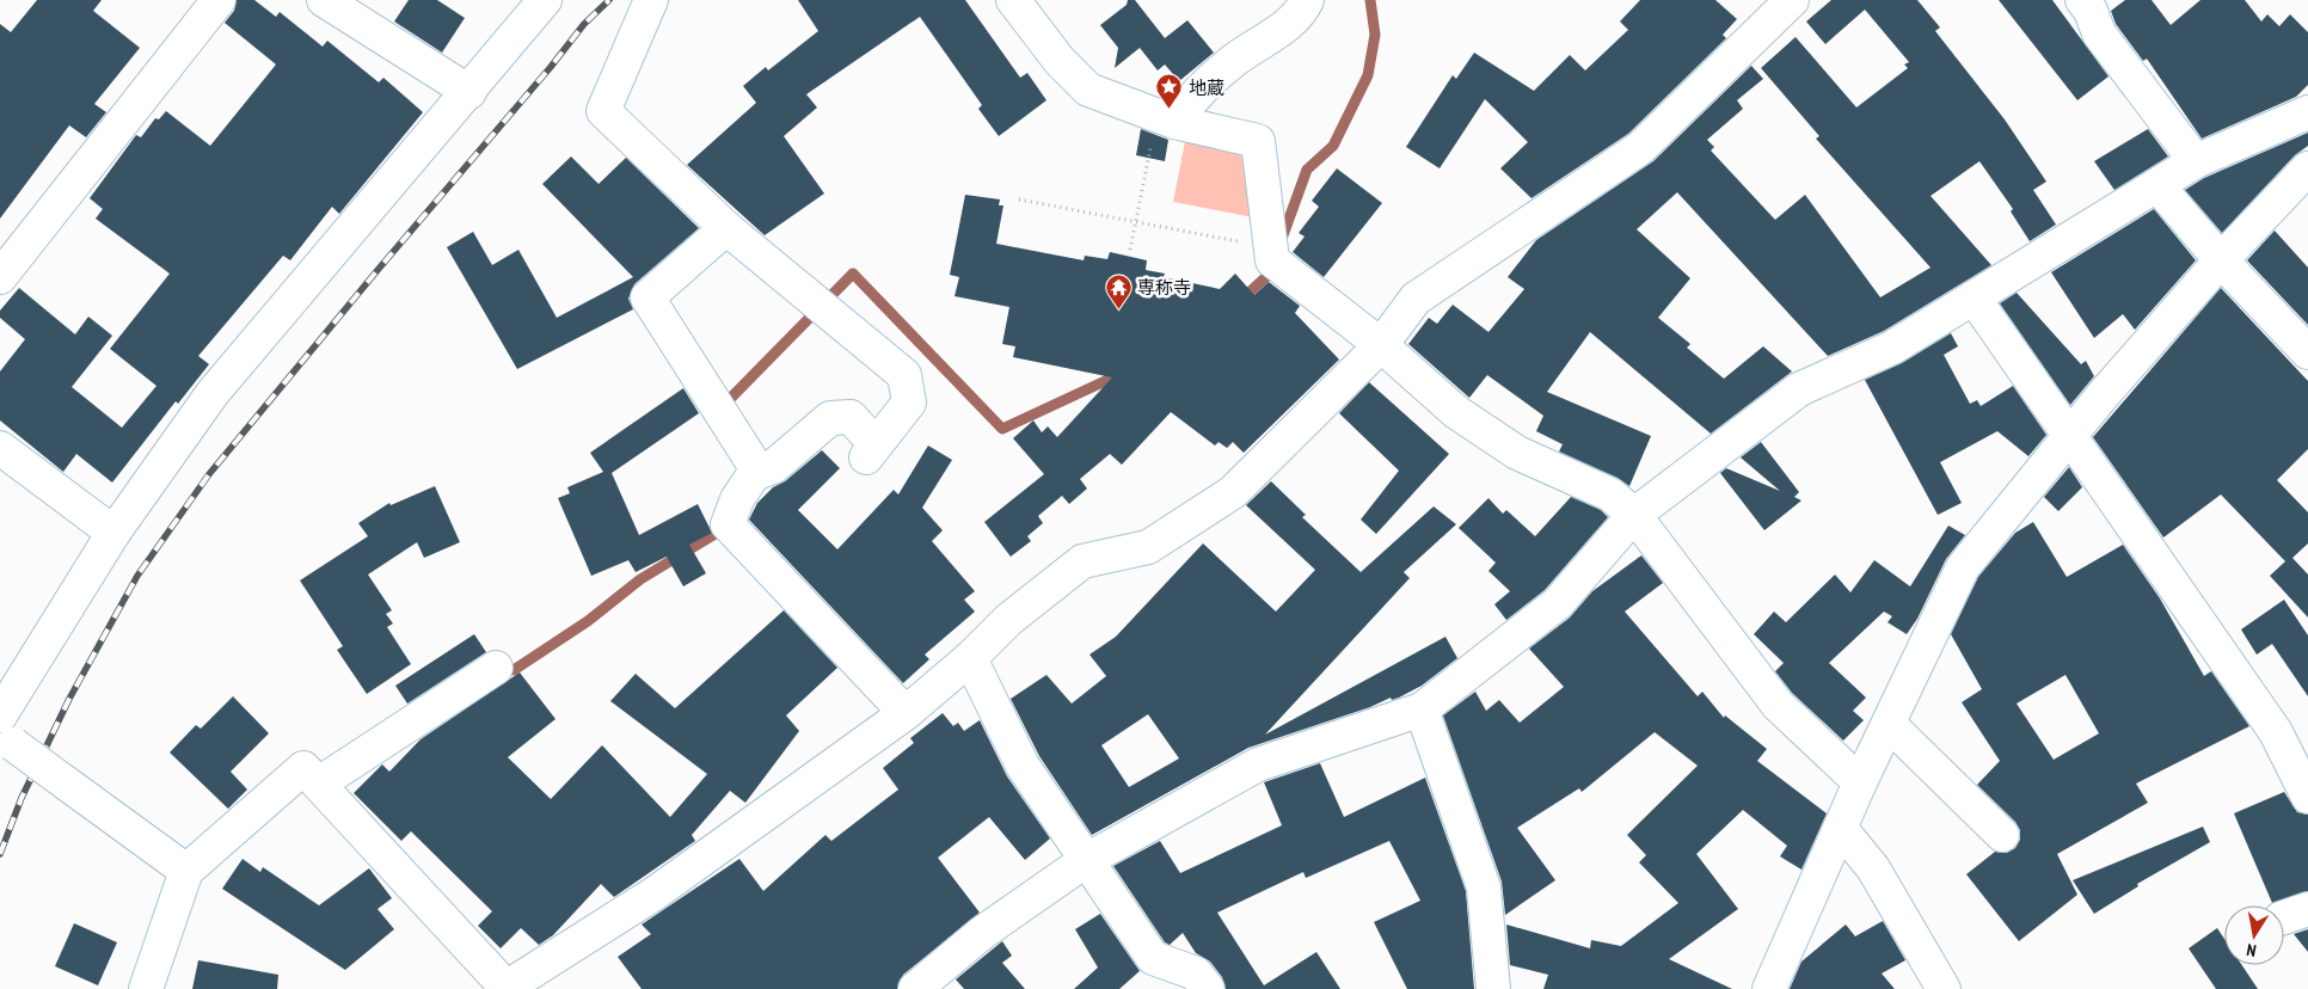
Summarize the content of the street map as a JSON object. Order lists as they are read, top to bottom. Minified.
{"places":{"place":["地蔵"],"temple":["専称寺"]},"north":"bottom"}
